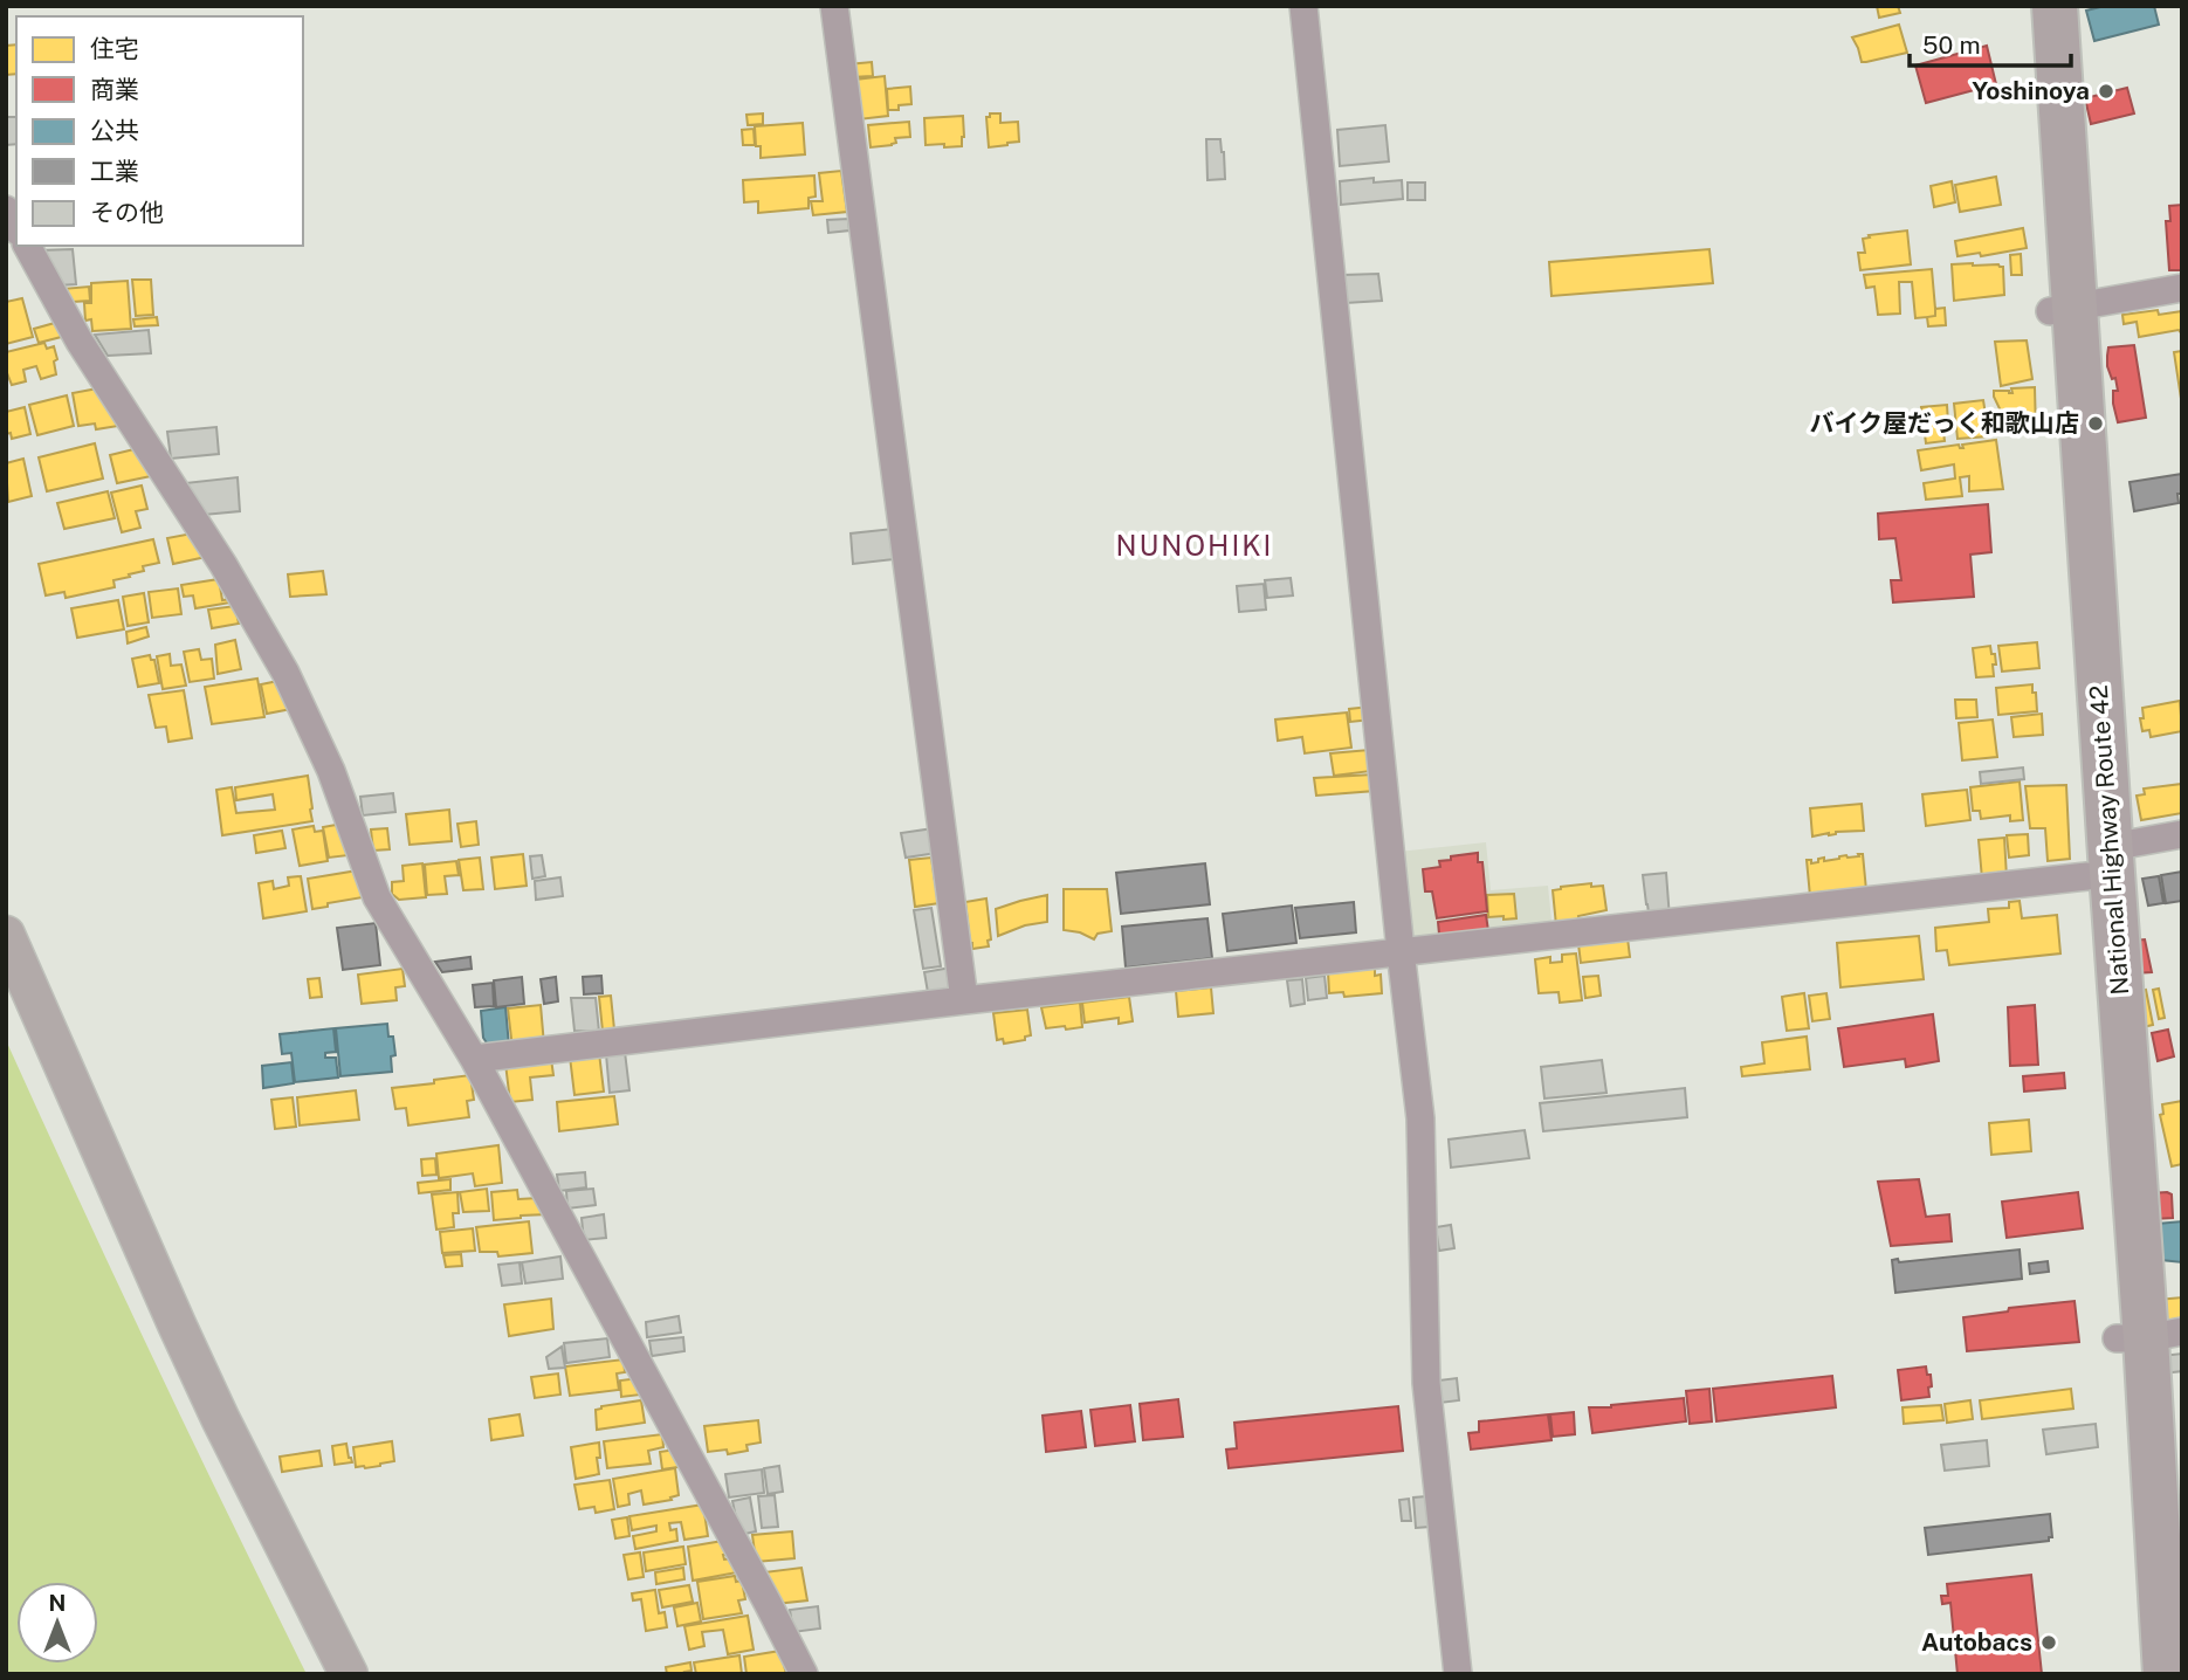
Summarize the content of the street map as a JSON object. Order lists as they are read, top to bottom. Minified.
{"streets":{"highway":["National Highway Route 42"]},"districts":["NUNOHIKI"],"places":["Yoshinoya","バイク屋だっく和歌山店","Autobacs"],"legend":["住宅","商業","公共","工業","その他"],"scale_bar":"50 m","north":"top"}
